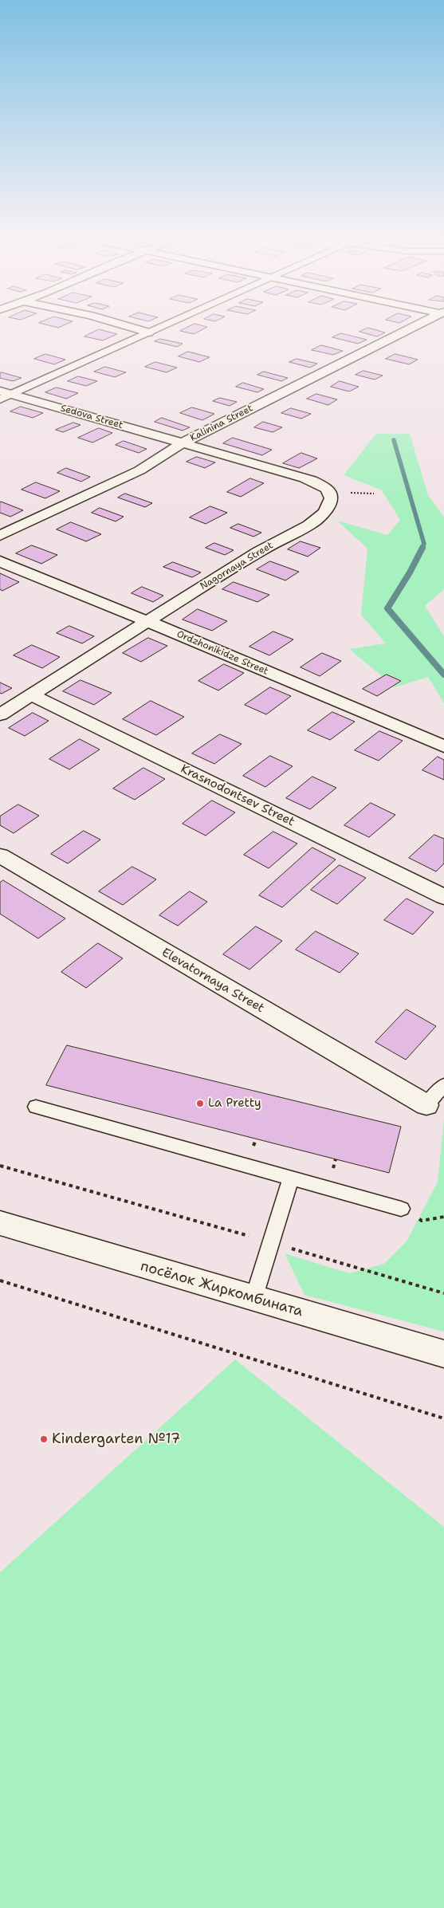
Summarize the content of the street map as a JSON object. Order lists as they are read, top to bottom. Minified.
{"streets":{"street":["Sedova Street","Kalinina Street","Nagornaya Street","Ordzhonikidze Street","Krasnodontsev Street","Elevatornaya Street","посёлок Жиркомбината"]},"crossings":[["Sedova Street","Kalinina Street"],["Sedova Street","Nagornaya Street"],["Kalinina Street","Nagornaya Street"],["Nagornaya Street","Ordzhonikidze Street"],["Nagornaya Street","Krasnodontsev Street"]],"places":["La Pretty","Kindergarten №17"]}
